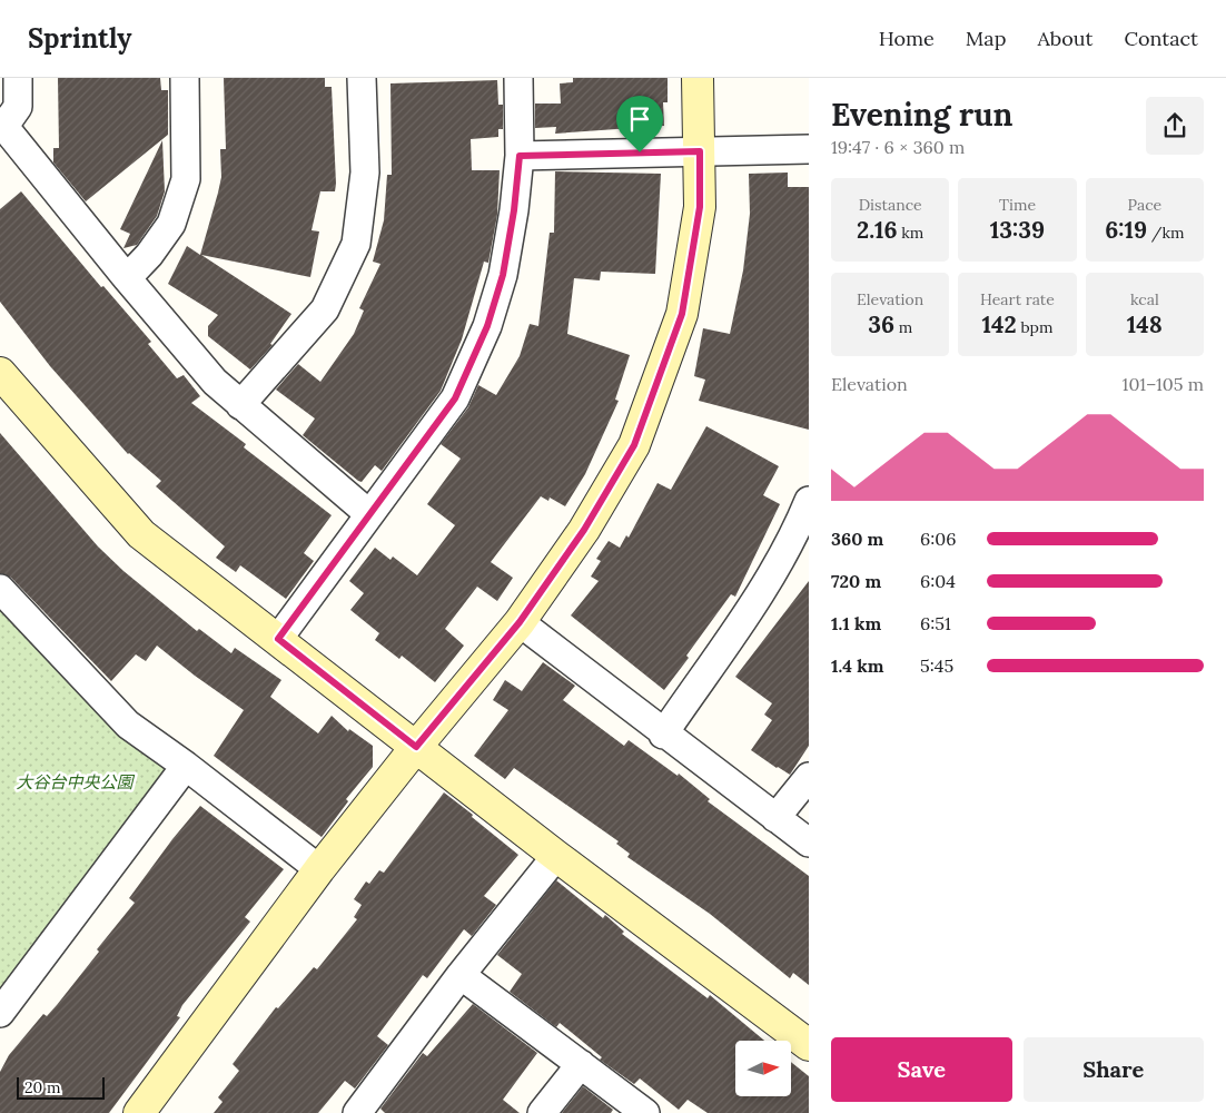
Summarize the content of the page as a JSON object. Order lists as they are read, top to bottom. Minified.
{"parks":["大谷台中央公園"],"scale_bar":"20 m","north":"right","page":{"header":"Sprintly","nav":["Home","Map","About","Contact"],"heading":["Evening run","19:47 · 6 × 360 m"],"stats":[["Distance","2.16 km"],["Time","13:39"],["Pace","6:19 /km"],["Elevation","36 m"],["Heart rate","142 bpm"],["kcal","148"]],"chart":["Elevation","101–105 m"],"list":[{"name":"360 m","note":"6:06"},{"name":"720 m","note":"6:04"},{"name":"1.1 km","note":"6:51"},{"name":"1.4 km","note":"5:45"}],"buttons":["Save","Share"],"scale":"20 m"}}
